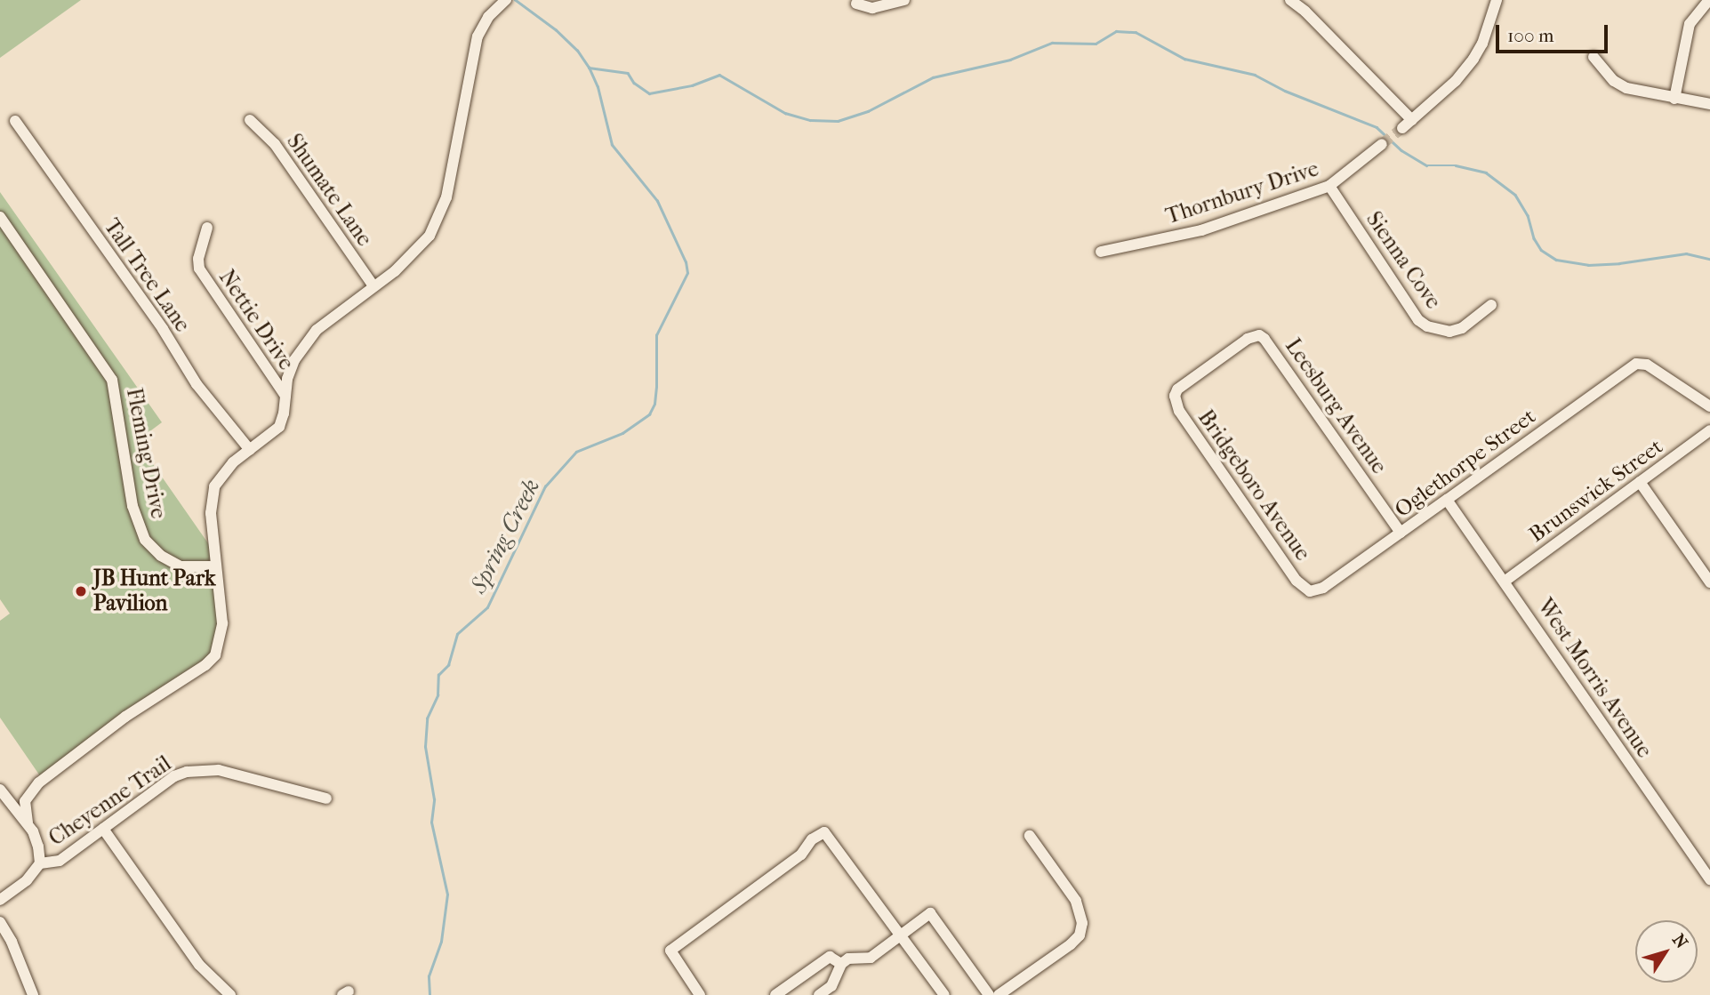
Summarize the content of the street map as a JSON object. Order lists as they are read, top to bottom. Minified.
{"streets":{"street":["Shumate Lane","Thornbury Drive","Sienna Cove","Tall Tree Lane","Nettie Drive","Leesburg Avenue","Fleming Drive","Oglethorpe Street","Bridgeboro Avenue","Brunswick Street","West Morris Avenue","Cheyenne Trail"]},"crossings":[["Thornbury Drive","Sienna Cove"],["Leesburg Avenue","Oglethorpe Street"],["Leesburg Avenue","Bridgeboro Avenue"],["Oglethorpe Street","Bridgeboro Avenue"],["Oglethorpe Street","West Morris Avenue"],["Brunswick Street","West Morris Avenue"]],"water":["Spring Creek"],"places":["JB Hunt Park Pavilion"],"scale_bar":"100 m","north":"top right"}
